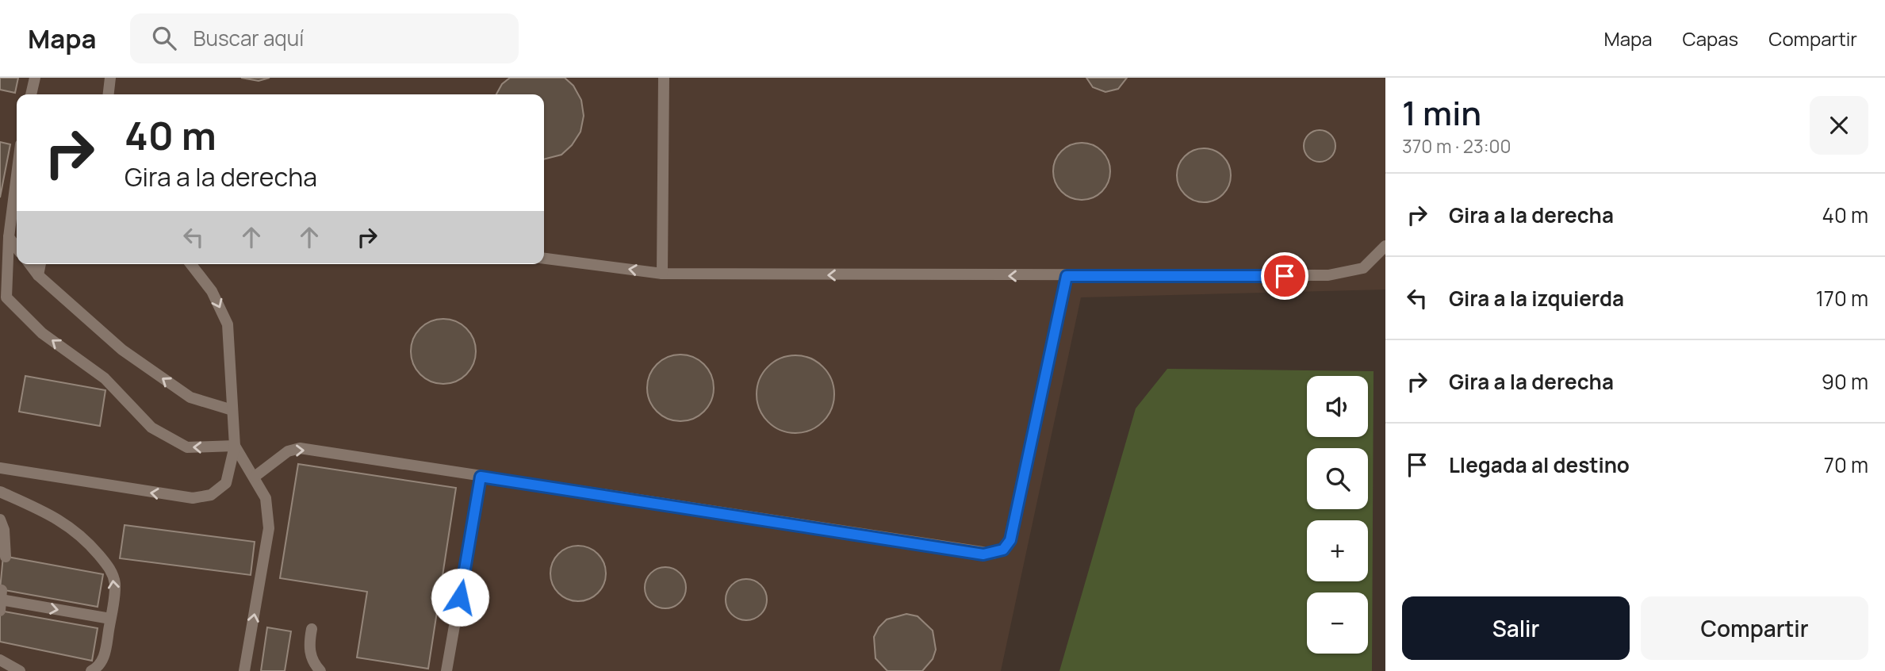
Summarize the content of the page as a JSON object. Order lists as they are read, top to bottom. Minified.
{"page":{"header":"Mapa","search":"Buscar aquí","nav":["Mapa","Capas","Compartir"],"heading":["1 min","370 m · 23:00"],"turn":["40 m","Gira a la derecha"],"list":[{"name":"Gira a la derecha","value":"40 m"},{"name":"Gira a la izquierda","value":"170 m"},{"name":"Gira a la derecha","value":"90 m"},{"name":"Llegada al destino","value":"70 m"}],"map_buttons":["+","−"],"buttons":["Salir","Compartir"]}}
